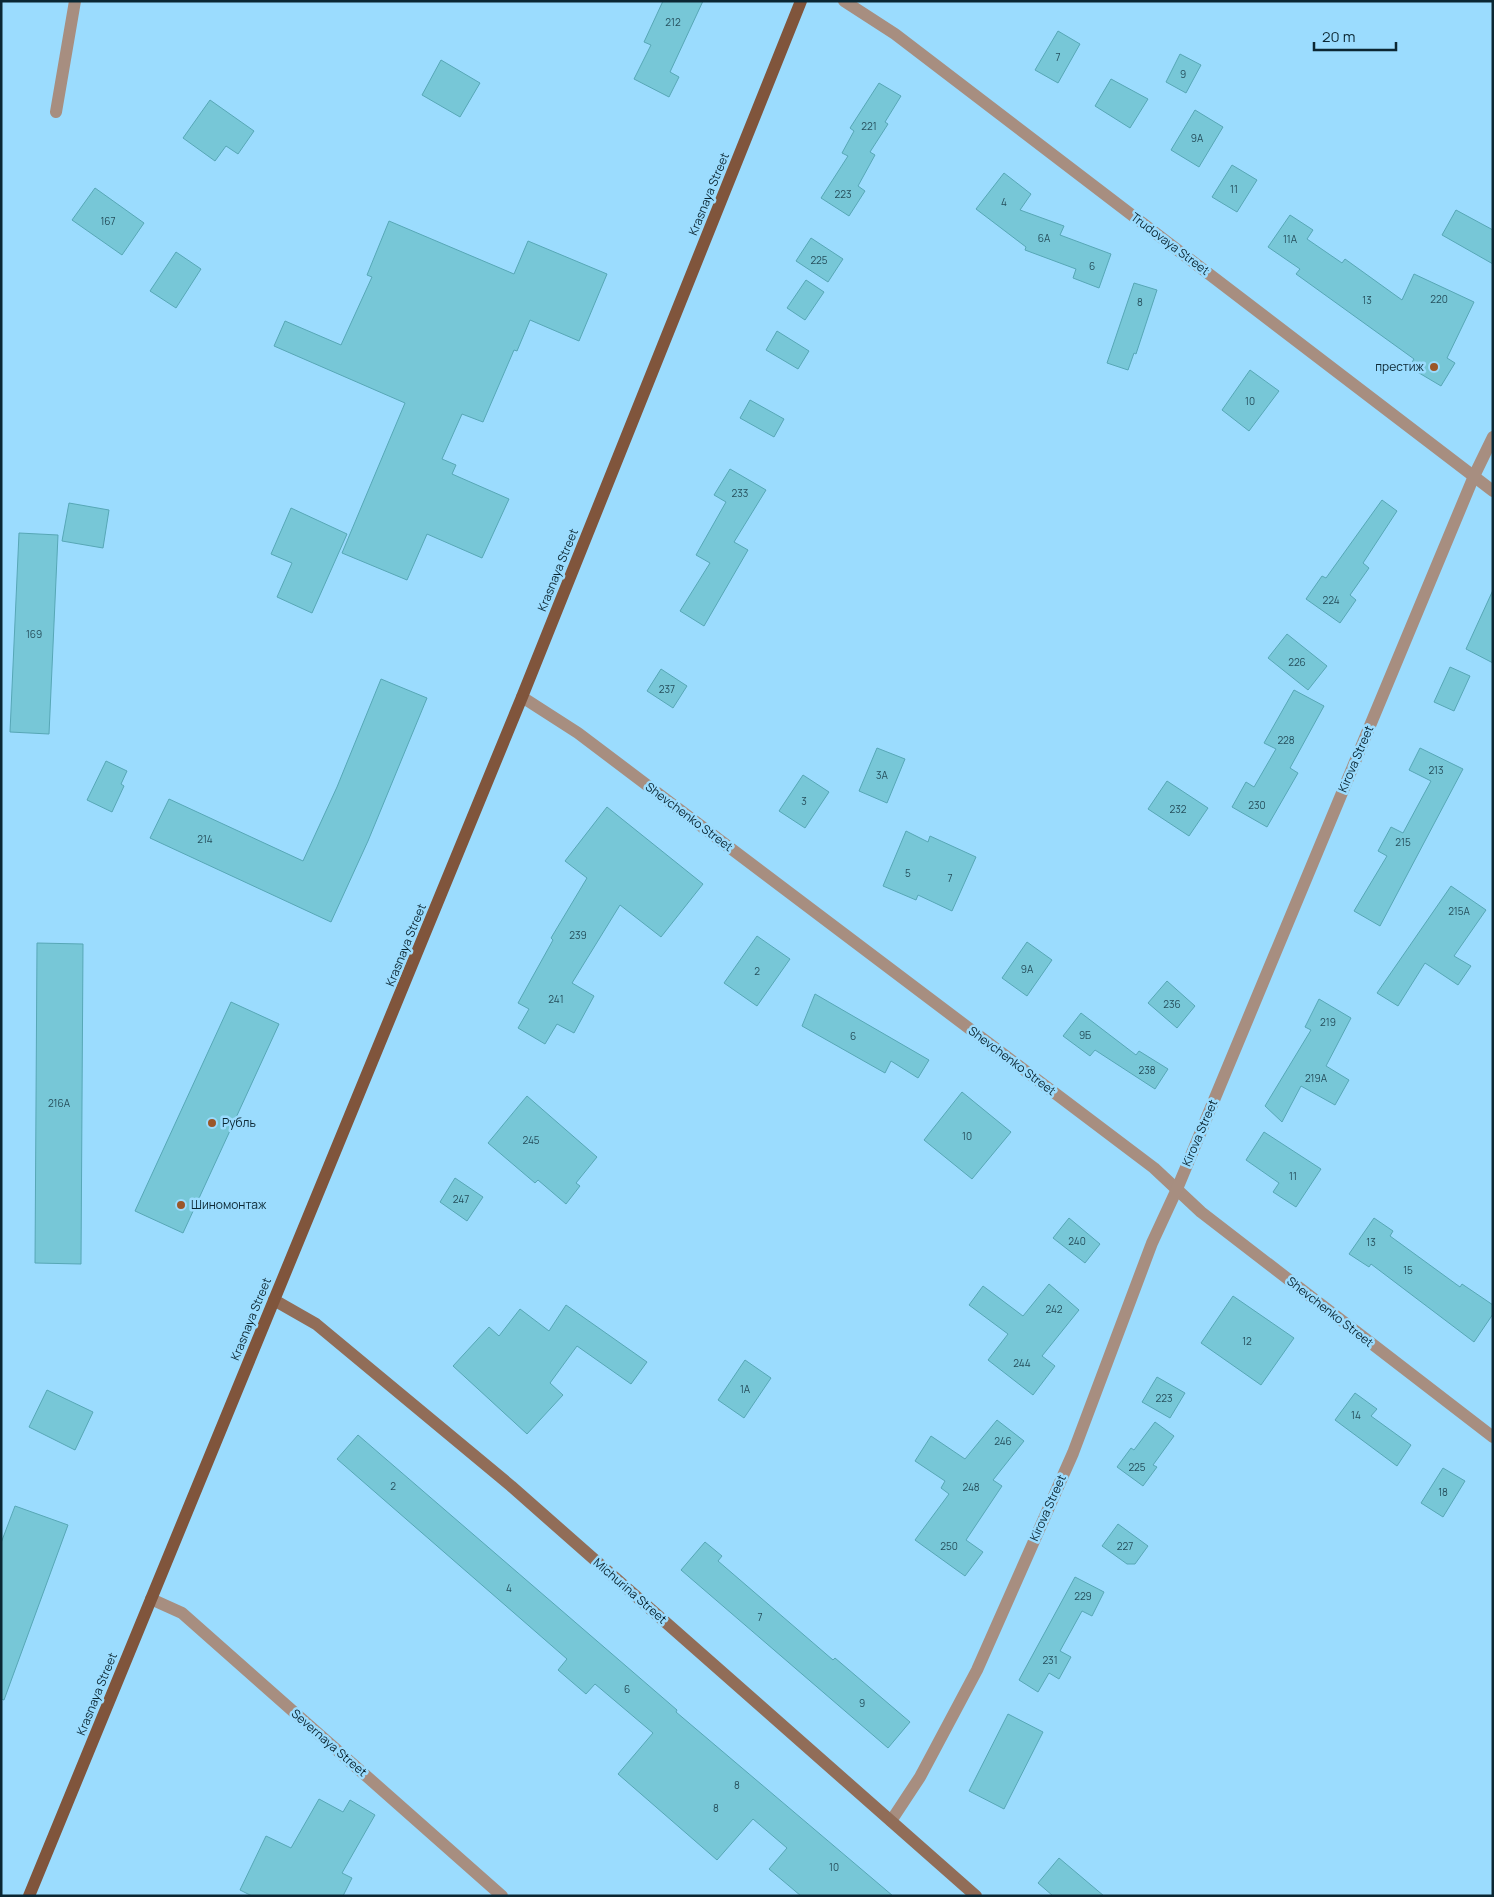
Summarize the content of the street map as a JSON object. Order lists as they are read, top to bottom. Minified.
{"streets":{"main road":["Krasnaya Street"],"street":["Trudovaya Street","Kirova Street","Shevchenko Street","Michurina Street","Severnaya Street"]},"crossings":[["Krasnaya Street","Shevchenko Street"],["Krasnaya Street","Michurina Street"],["Krasnaya Street","Severnaya Street"],["Trudovaya Street","Kirova Street"],["Kirova Street","Shevchenko Street"],["Kirova Street","Michurina Street"]],"places":["престиж","Рубль","Шиномонтаж"],"house_numbers":["212","7","9","221","9А","11","223","4","167","6А","11А","225","6","220","13","8","10","233","224","169","226","237","228","213","3А","3","230","232","214","215","5","7","215А","239","9А","2","241","236","219","9Б","6","238","219А","216А","10","245","11","247","240","13","15","242","12","244","1А","223","14","246","225","2","248","18","250","227","4","229","7","231","6","9","8","8","10"],"scale_bar":"20 m"}
